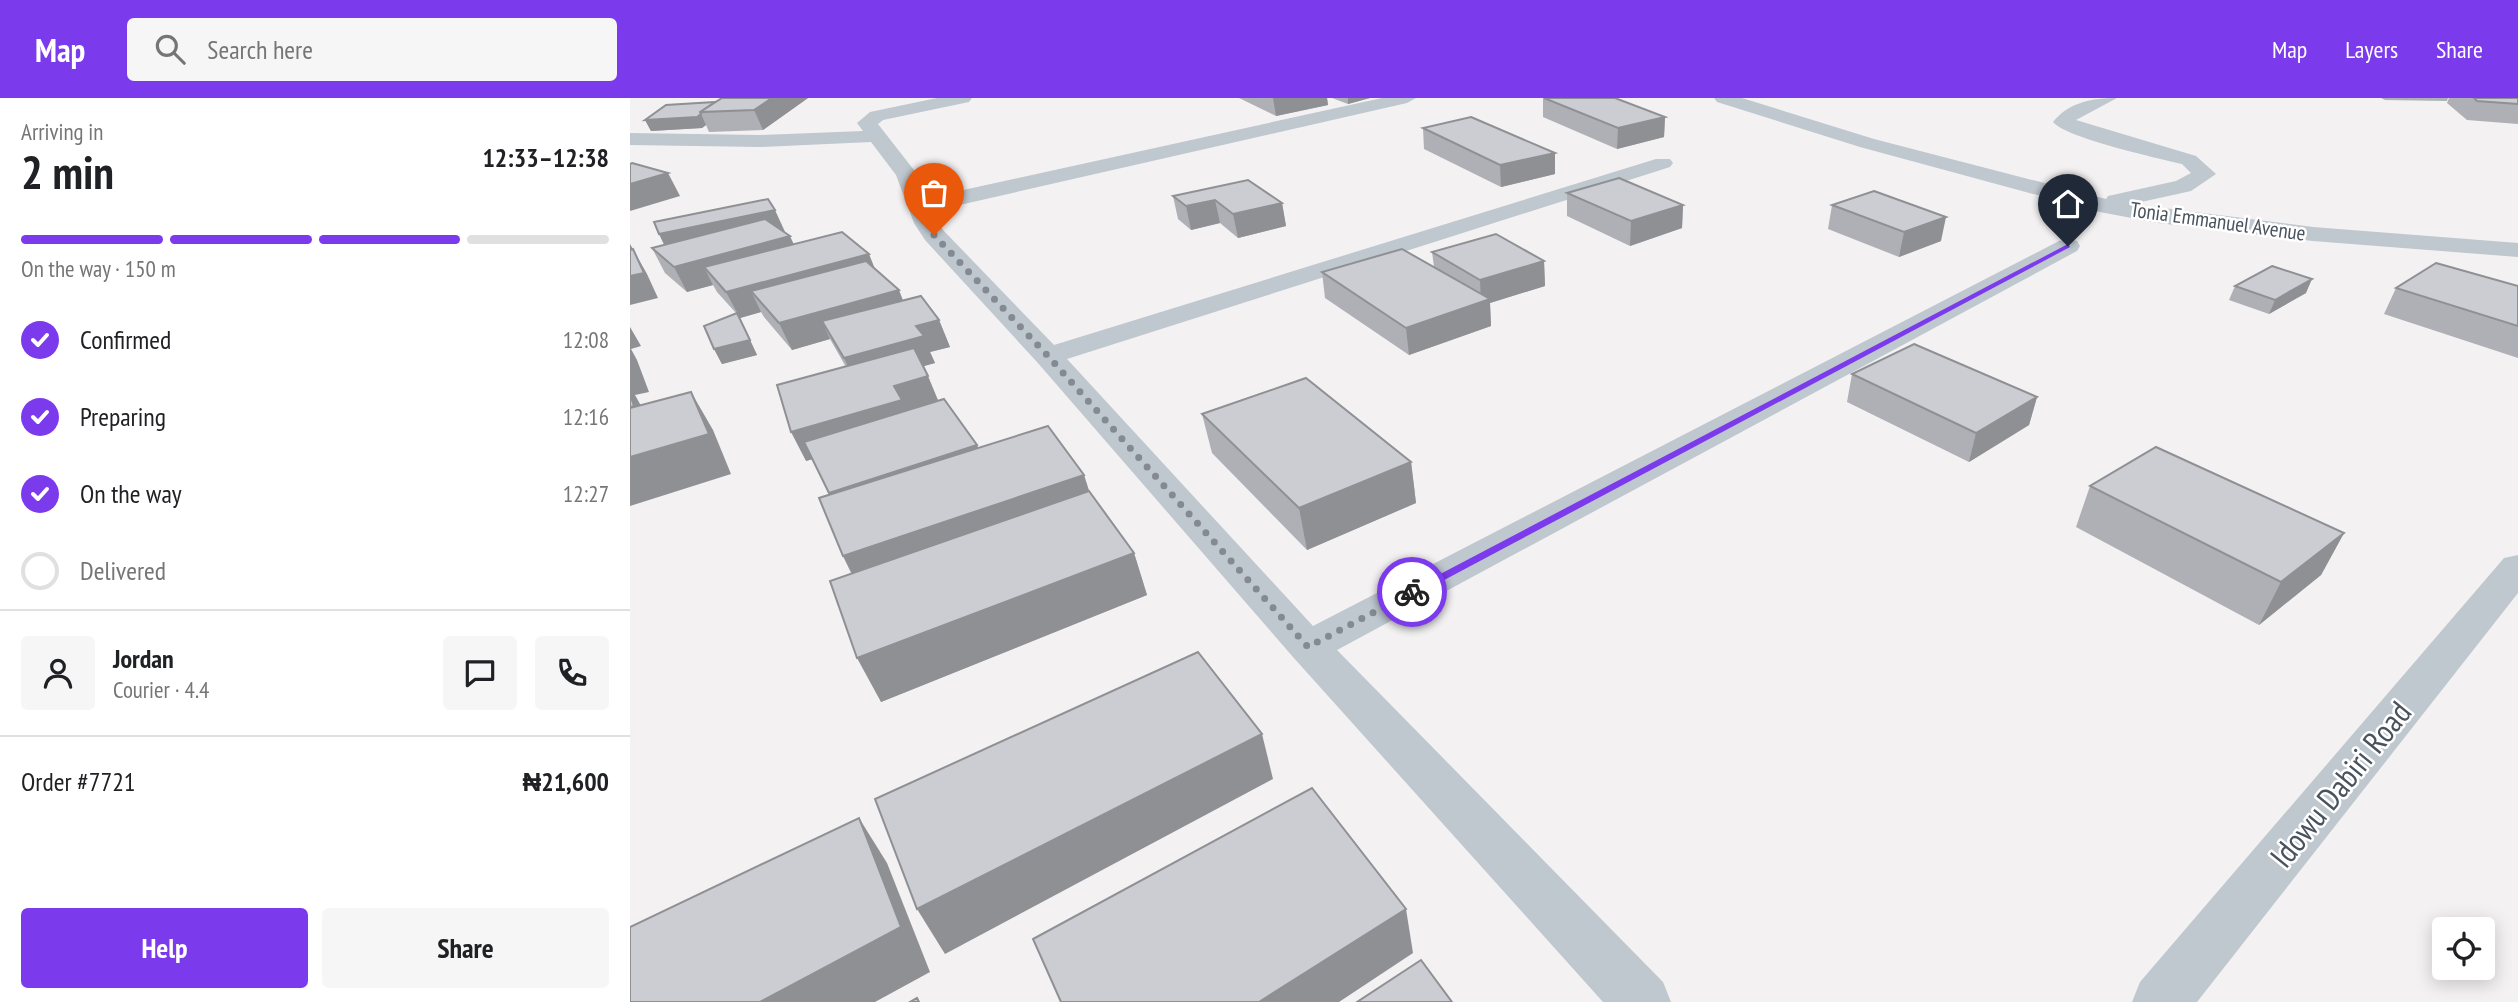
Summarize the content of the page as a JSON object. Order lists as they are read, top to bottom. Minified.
{"streets":{"street":["Tonia Emmanuel Avenue","Idowu Dabiri Road"]},"page":{"header":"Map","search":"Search here","nav":["Map","Layers","Share"],"heading":["2 min","Arriving in","12:33–12:38"],"panel":["Jordan","Courier · 4.4","Order #7721","₦21,600"],"bar":"On the way · 150 m","list":[["Confirmed","12:08"],["Preparing","12:16"],["On the way","12:27"],"Delivered"],"buttons":["Help","Share"]}}
